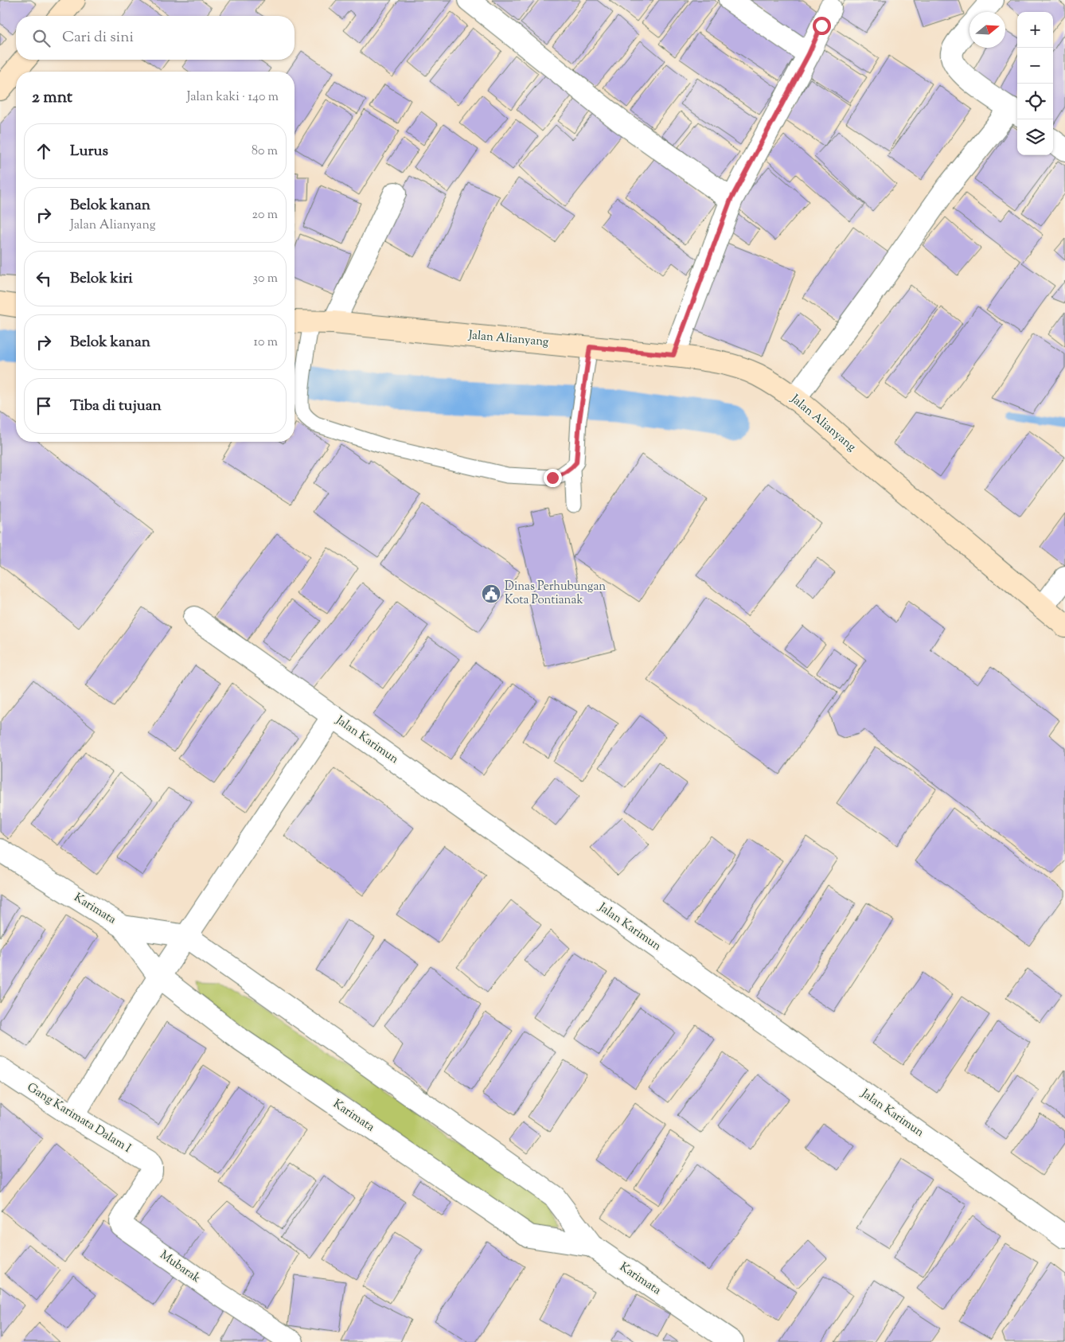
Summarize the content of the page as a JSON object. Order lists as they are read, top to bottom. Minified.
{"streets":{"street":["Jalan Alianyang","Jalan Karimun","Karimata","Gang Karimata Dalam I","Mubarak"]},"crossings":[["Gang Karimata Dalam I","Mubarak"]],"places":{"public building":["Dinas Perhubungan Kota Pontianak"]},"north":"right","page":{"map_buttons":["+","−"],"search":"Cari di sini","heading":["2 mnt","Jalan kaki · 140 m"],"list":[["Lurus","80 m"],["Belok kanan","Jalan Alianyang","20 m"],["Belok kiri","30 m"],["Belok kanan","10 m"],"Tiba di tujuan"]}}
